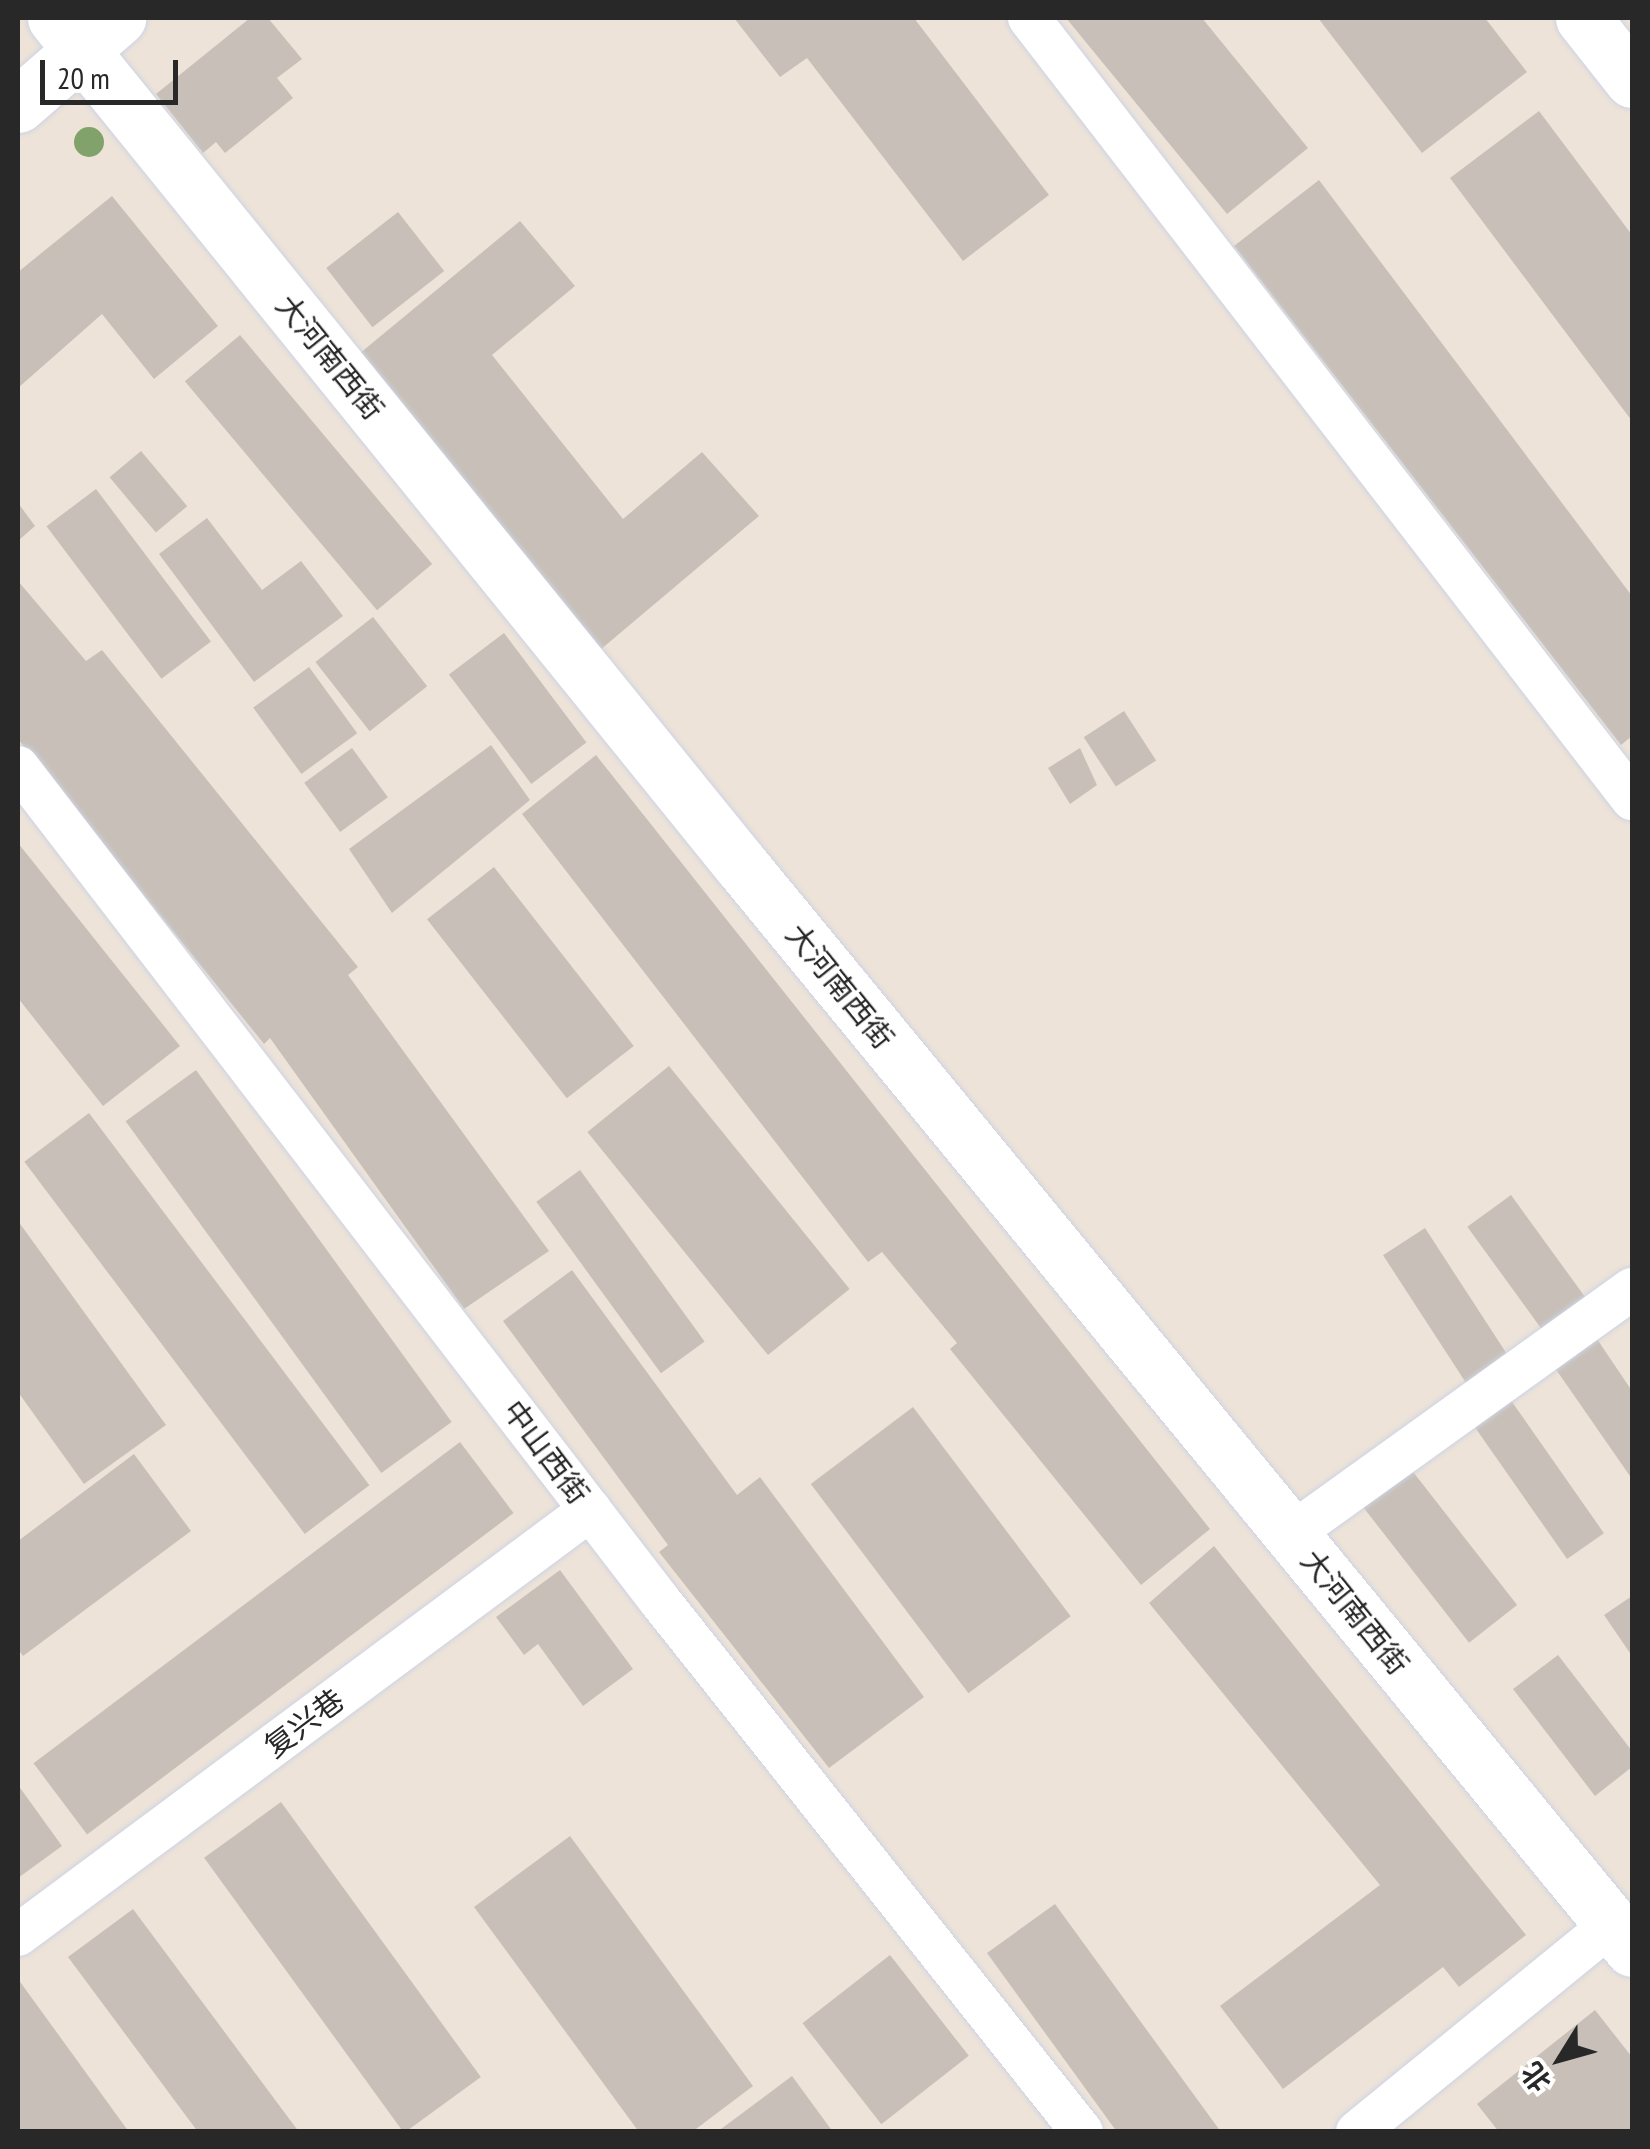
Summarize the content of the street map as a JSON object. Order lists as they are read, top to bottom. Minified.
{"streets":{"street":["大河南西街","中山西街","复兴巷"]},"crossings":[["中山西街","复兴巷"]],"scale_bar":"20 m","north":"bottom left"}
